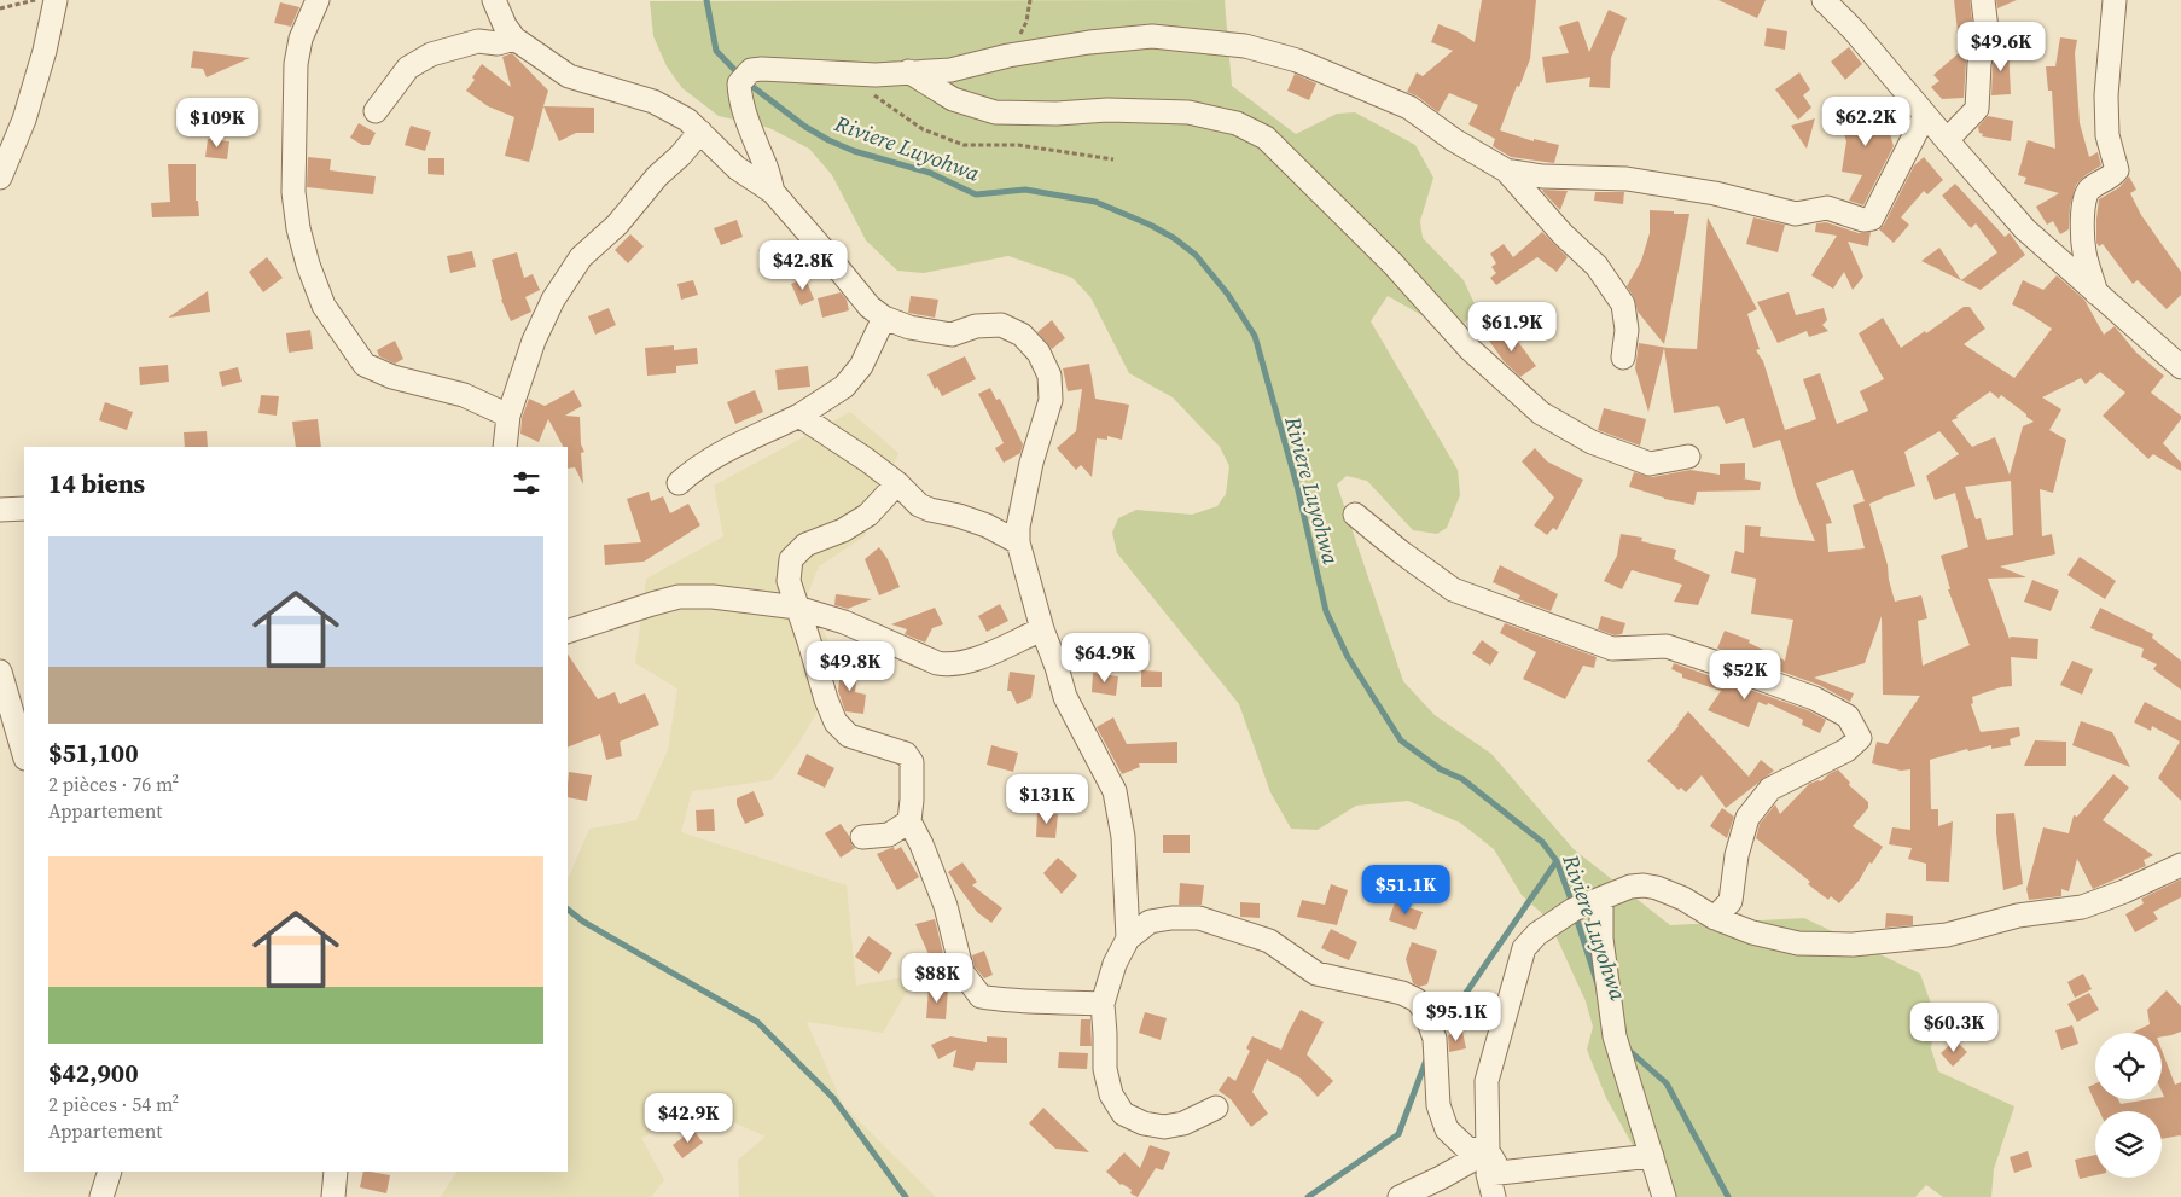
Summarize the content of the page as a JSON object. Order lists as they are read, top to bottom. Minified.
{"water":["Riviere Luyohwa"],"page":{"price":["$49.6K","$62.2K","$109K","$42.8K","$61.9K","$64.9K","$49.8K","$52K","$131K","$51.1K","$88K","$95.1K","$60.3K","$42.9K"],"heading":"14 biens","list":[{"name":"$51,100","note":"2 pièces · 76 m² · Appartement"},{"name":"$42,900","note":"2 pièces · 54 m² · Appartement"}]}}
